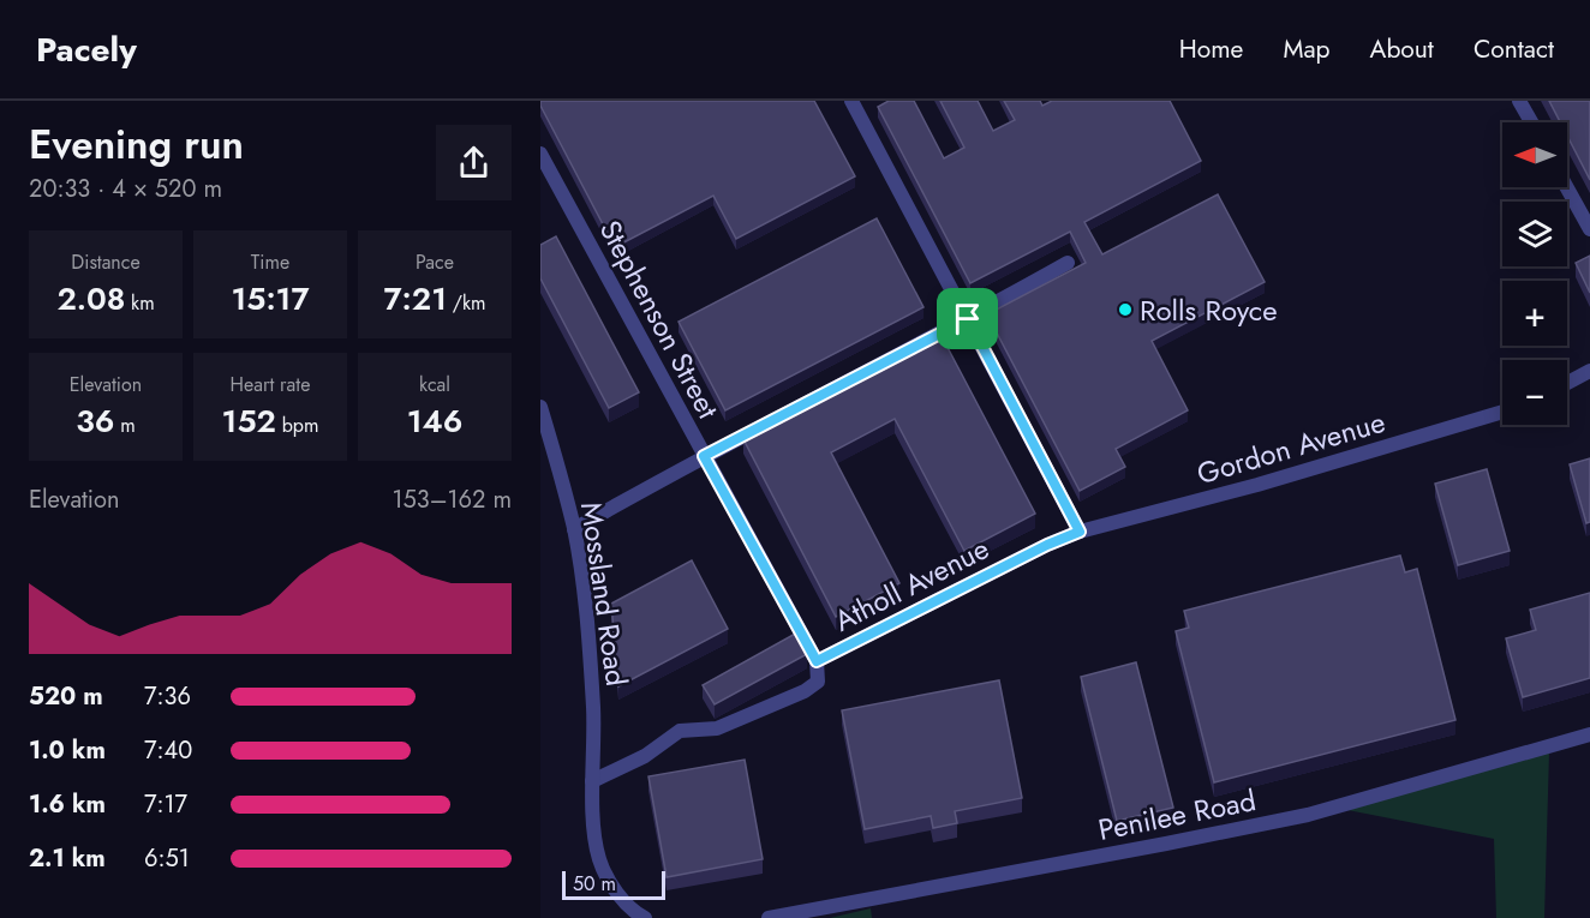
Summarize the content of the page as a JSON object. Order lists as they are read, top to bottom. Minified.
{"streets":{"street":["Stephenson Street","Gordon Avenue","Atholl Avenue","Mossland Road","Penilee Road"]},"crossings":[["Stephenson Street","Atholl Avenue"],["Gordon Avenue","Atholl Avenue"],["Atholl Avenue","Mossland Road"]],"places":["Rolls Royce"],"scale_bar":"50 m","north":"left","page":{"header":"Pacely","nav":["Home","Map","About","Contact"],"heading":["Evening run","20:33 · 4 × 520 m"],"map_buttons":["+","−"],"stats":[["Distance","2.08 km"],["Time","15:17"],["Pace","7:21 /km"],["Elevation","36 m"],["Heart rate","152 bpm"],["kcal","146"]],"chart":["Elevation","153–162 m"],"list":[{"name":"520 m","note":"7:36"},{"name":"1.0 km","note":"7:40"},{"name":"1.6 km","note":"7:17"},{"name":"2.1 km","note":"6:51"}],"scale":"50 m"}}
